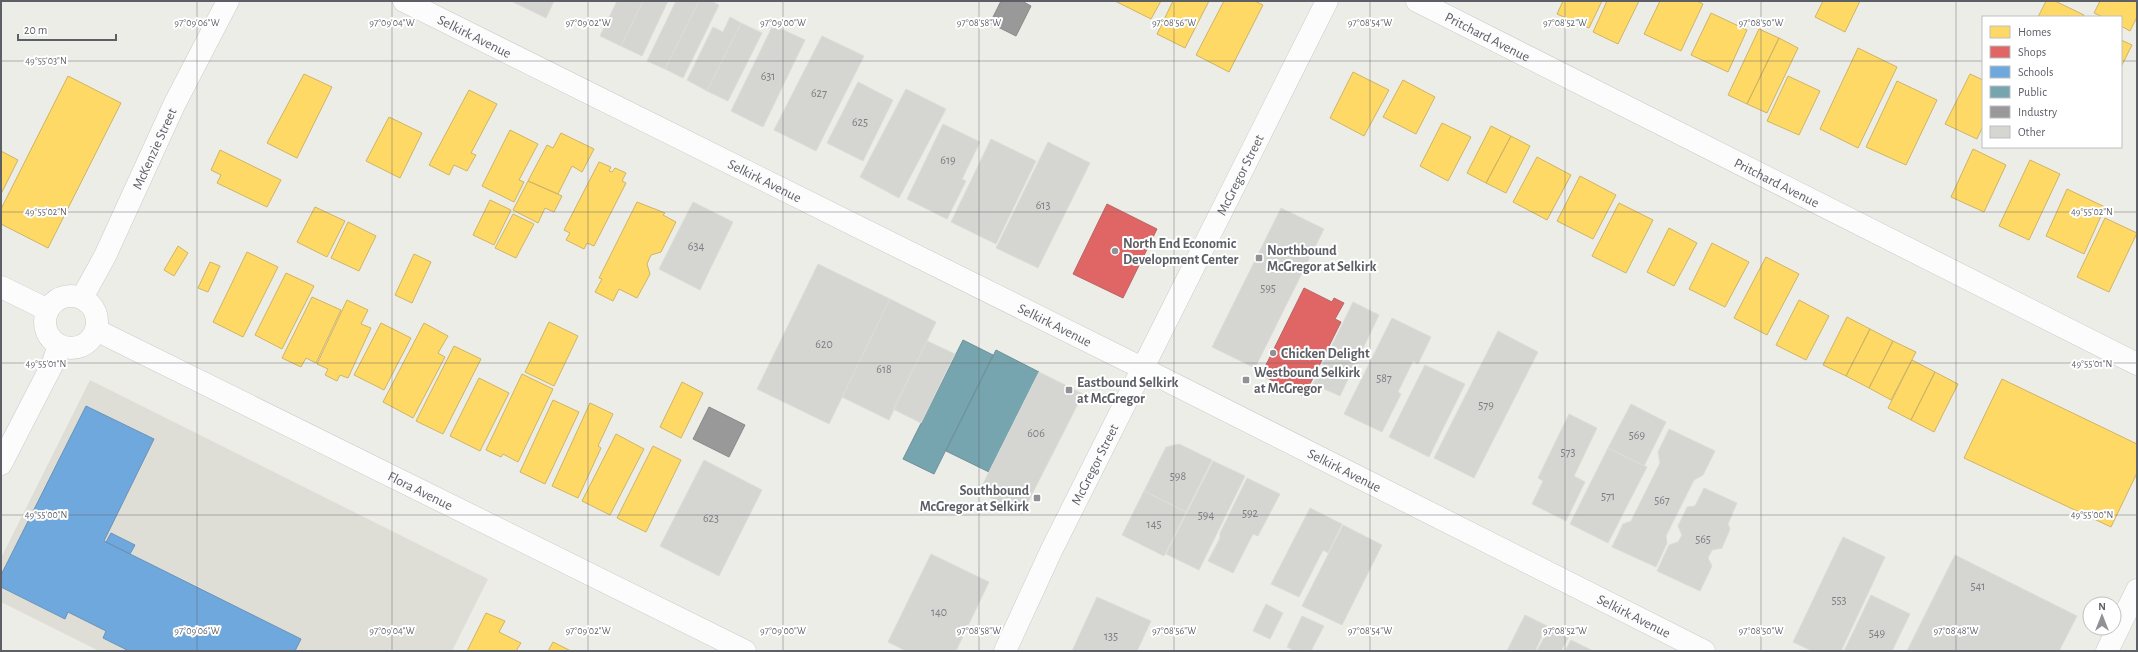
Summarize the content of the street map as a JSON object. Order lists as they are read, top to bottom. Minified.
{"streets":{"street":["Selkirk Avenue","Pritchard Avenue","McKenzie Street","McGregor Street","Flora Avenue"]},"crossings":[["Selkirk Avenue","McGregor Street"],["McKenzie Street","Flora Avenue"]],"places":{"other":["North End Economic Development Center","Chicken Delight"],"transit":["Northbound McGregor at Selkirk","Westbound Selkirk at McGregor","Eastbound Selkirk at McGregor","Southbound McGregor at Selkirk"]},"house_numbers":["631","627","625","619","613","634","595","620","618","587","579","606","569","573","598","571","567","592","594","623","145","565","541","553","140","549","135"],"legend":["Homes","Shops","Schools","Public","Industry","Other"],"scale_bar":"20 m","north":"top","coordinates":["97°09'06\"W","97°09'04\"W","97°09'02\"W","97°09'00\"W","97°08'58\"W","97°08'56\"W","97°08'54\"W","97°08'52\"W","97°08'50\"W","49°55'03\"N","49°55'02\"N","49°55'01\"N","49°55'00\"N","97°08'48\"W"]}
